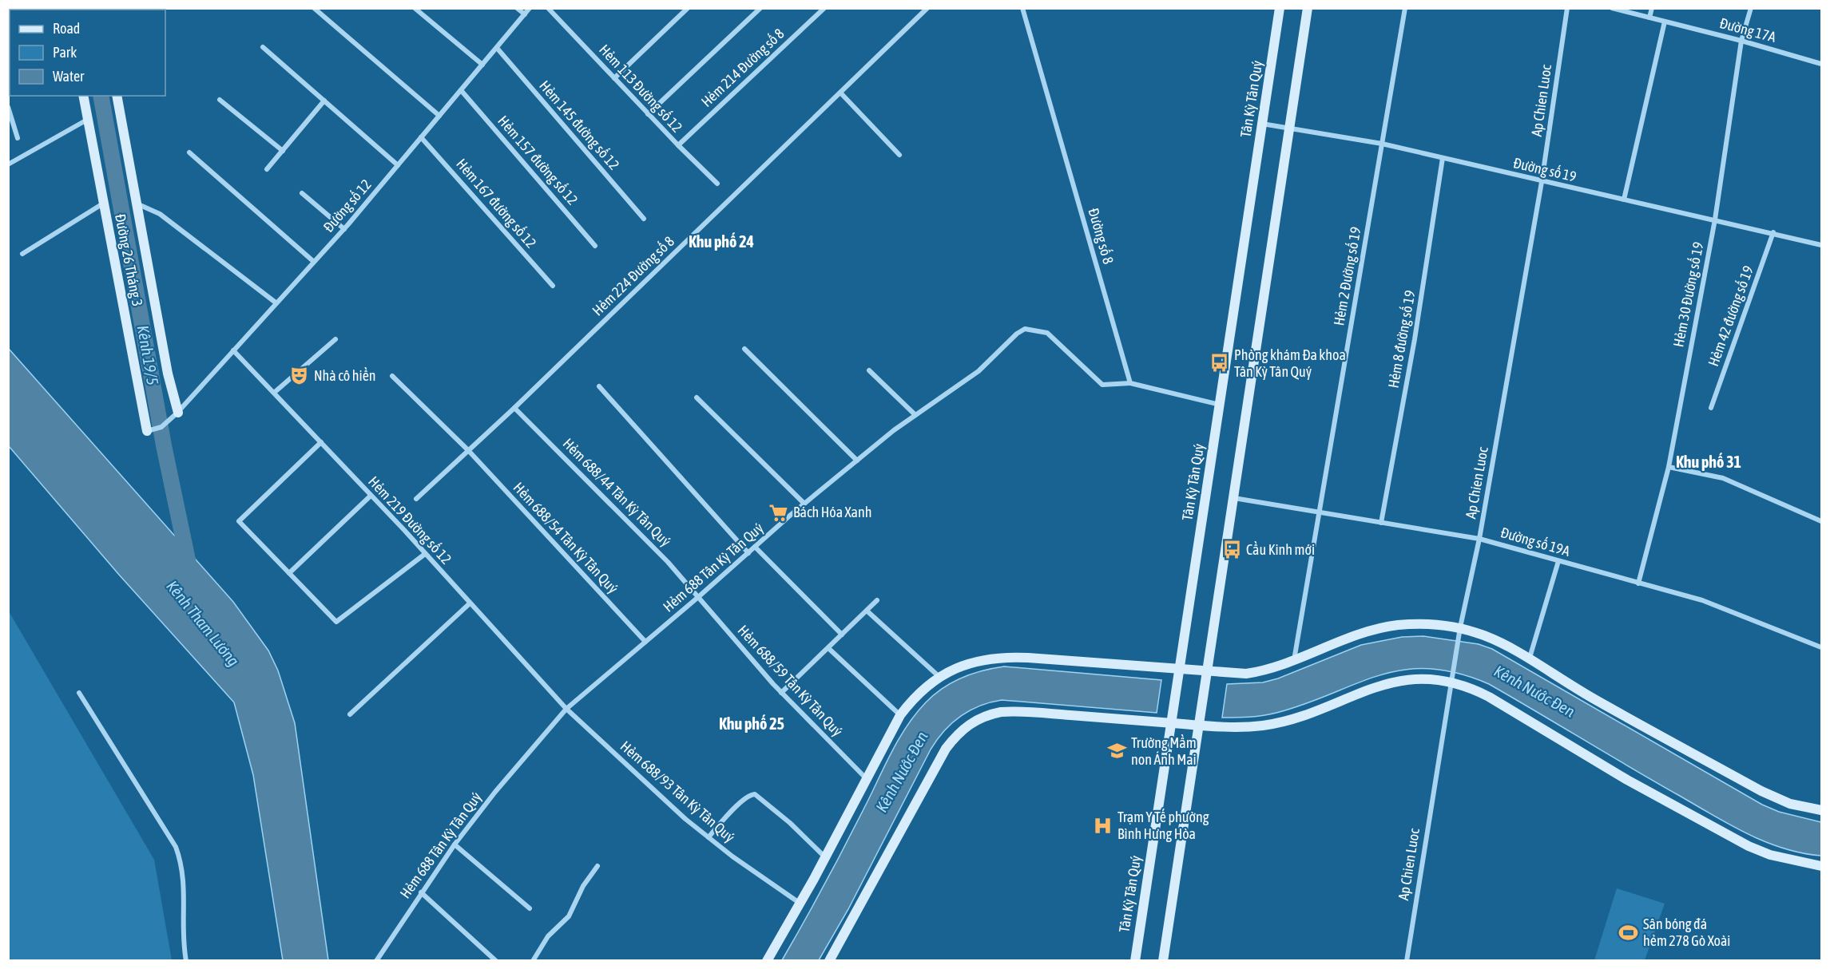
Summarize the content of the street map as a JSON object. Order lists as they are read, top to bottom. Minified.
{"streets":{"street":["Đường 17A","Hẻm 214 Đường số 8","Hẻm 113 Đường số 12","Tân Kỳ Tân Quý","Ap Chien Luoc","Hẻm 145 đường số 12","Hẻm 157 đường số 12","Đường số 19","Hẻm 167 đường số 12","Đường số 12","Đường số 8","Đường 26 Tháng 3","Hẻm 224 Đường số 8","Hẻm 2 Đường số 19","Hẻm 30 Đường số 19","Hẻm 42 đường số 19","Hẻm 8 đường số 19","Hẻm 688/44 Tân Kỳ Tân Quý","Hẻm 219 Đường số 12","Hẻm 688/54 Tân Kỳ Tân Quý","Đường số 19A","Hẻm 688 Tân Kỳ Tân Quý","Hẻm 688/59 Tân Kỳ Tân Quý","Hẻm 688/93 Tân Kỳ Tân Quý"]},"crossings":[["Đường 17A","Hẻm 30 Đường số 19"],["Hẻm 214 Đường số 8","Hẻm 113 Đường số 12"],["Tân Kỳ Tân Quý","Đường số 19"],["Ap Chien Luoc","Đường số 19"],["Ap Chien Luoc","Đường số 19A"],["Hẻm 145 đường số 12","Đường số 12"],["Hẻm 157 đường số 12","Đường số 12"],["Đường số 19","Hẻm 2 Đường số 19"],["Đường số 19","Hẻm 30 Đường số 19"],["Đường số 19","Hẻm 42 đường số 19"],["Đường số 19","Hẻm 8 đường số 19"],["Hẻm 167 đường số 12","Đường số 12"],["Đường số 12","Đường 26 Tháng 3"],["Đường số 12","Hẻm 219 Đường số 12"],["Đường số 8","Hẻm 688 Tân Kỳ Tân Quý"],["Hẻm 224 Đường số 8","Hẻm 688/44 Tân Kỳ Tân Quý"],["Hẻm 224 Đường số 8","Hẻm 688/54 Tân Kỳ Tân Quý"],["Hẻm 2 Đường số 19","Đường số 19A"],["Hẻm 30 Đường số 19","Đường số 19A"],["Hẻm 8 đường số 19","Đường số 19A"],["Hẻm 688/44 Tân Kỳ Tân Quý","Hẻm 688 Tân Kỳ Tân Quý"],["Hẻm 688/44 Tân Kỳ Tân Quý","Hẻm 688/59 Tân Kỳ Tân Quý"],["Hẻm 219 Đường số 12","Hẻm 688 Tân Kỳ Tân Quý"],["Hẻm 219 Đường số 12","Hẻm 688/93 Tân Kỳ Tân Quý"],["Hẻm 688/54 Tân Kỳ Tân Quý","Hẻm 688 Tân Kỳ Tân Quý"],["Hẻm 688 Tân Kỳ Tân Quý","Hẻm 688/59 Tân Kỳ Tân Quý"],["Hẻm 688 Tân Kỳ Tân Quý","Hẻm 688/93 Tân Kỳ Tân Quý"]],"districts":["Khu phố 24","Khu phố 31","Khu phố 25"],"water":["Kênh 19/5","Kênh Tham Lương","Kênh Nước Đen"],"places":{"bus stop":["Phòng khám Đa khoa Tân Kỳ Tân Quý","Cầu Kinh mới"],"theatre":["Nhà cô hiền"],"supermarket":["Bách Hóa Xanh"],"school or university":["Trường Mầm non Ánh Mai"],"hospital":["Trạm Y Tế phường Bình Hưng Hòa"],"sports":["Sân bóng đá hẻm 278 Gò Xoài"]},"legend":["Road","Park","Water"]}
